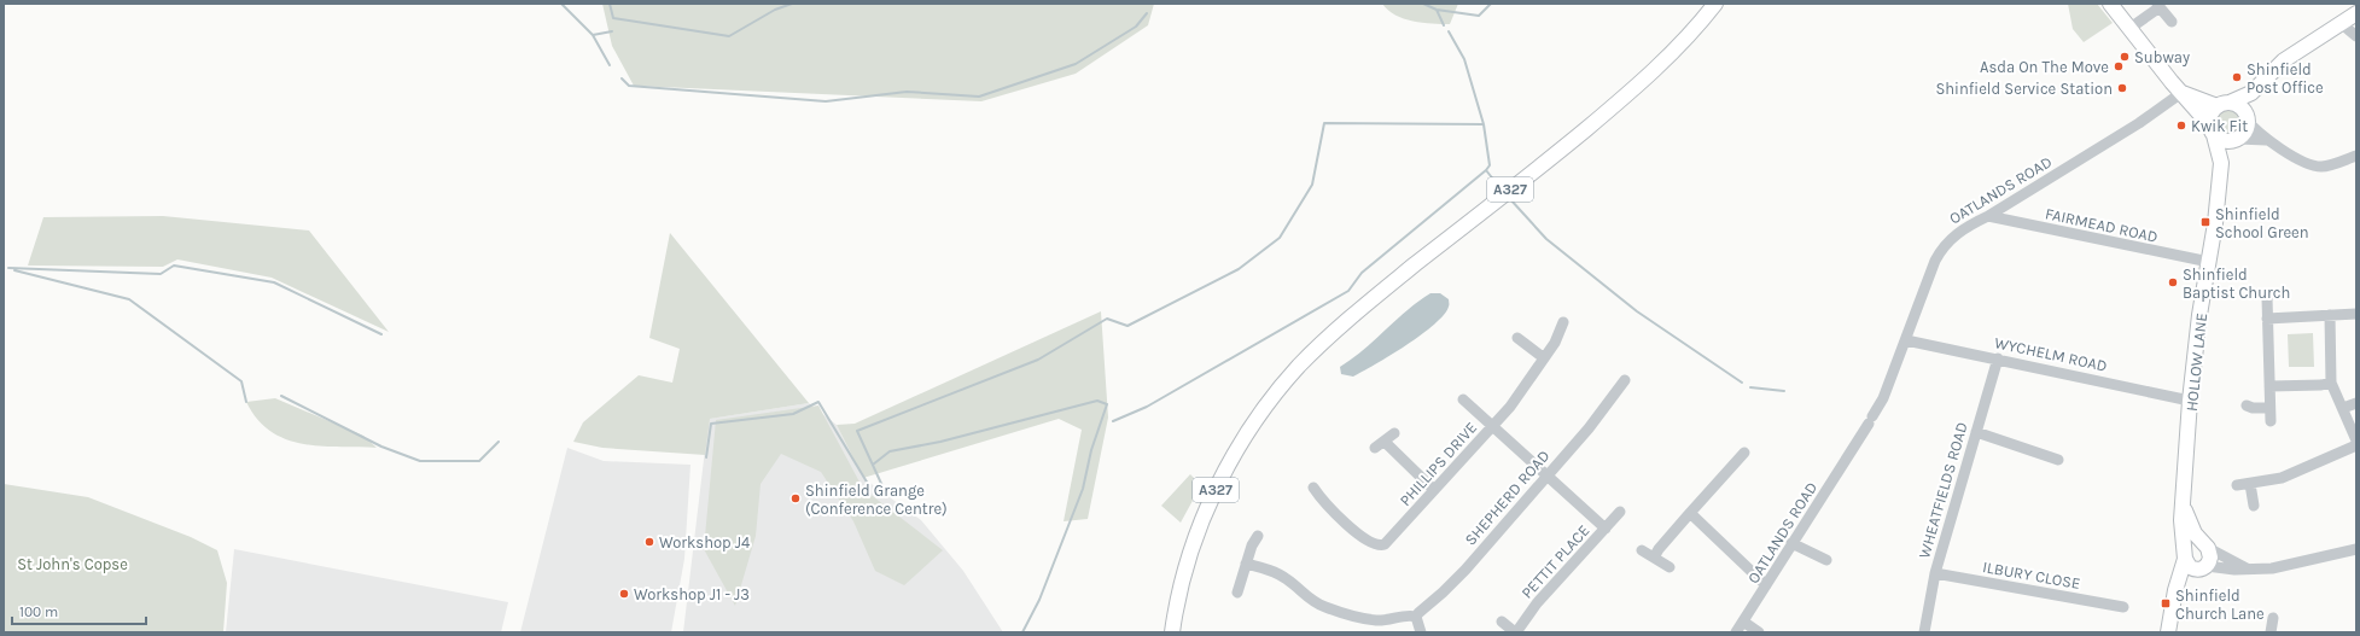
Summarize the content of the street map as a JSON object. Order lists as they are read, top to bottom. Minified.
{"streets":{"main road":["A327","HOLLOW LANE"],"street":["OATLANDS ROAD","FAIRMEAD ROAD","WYCHELM ROAD","PHILLIPS DRIVE","WHEATFIELDS ROAD","SHEPHERD ROAD","PETTIT PLACE","ILBURY CLOSE"]},"crossings":[["OATLANDS ROAD","FAIRMEAD ROAD"],["OATLANDS ROAD","WYCHELM ROAD"],["FAIRMEAD ROAD","HOLLOW LANE"],["WYCHELM ROAD","HOLLOW LANE"],["WYCHELM ROAD","WHEATFIELDS ROAD"],["WHEATFIELDS ROAD","ILBURY CLOSE"]],"parks":["St John's Copse"],"places":{"other":["Subway","Asda On The Move","Shinfield Post Office","Shinfield Service Station","Kwik Fit","Shinfield Baptist Church","Shinfield Grange (Conference Centre)","Workshop J4","Workshop J1 - J3"],"transit":["Shinfield School Green","Shinfield Church Lane"]},"scale_bar":"100 m"}
